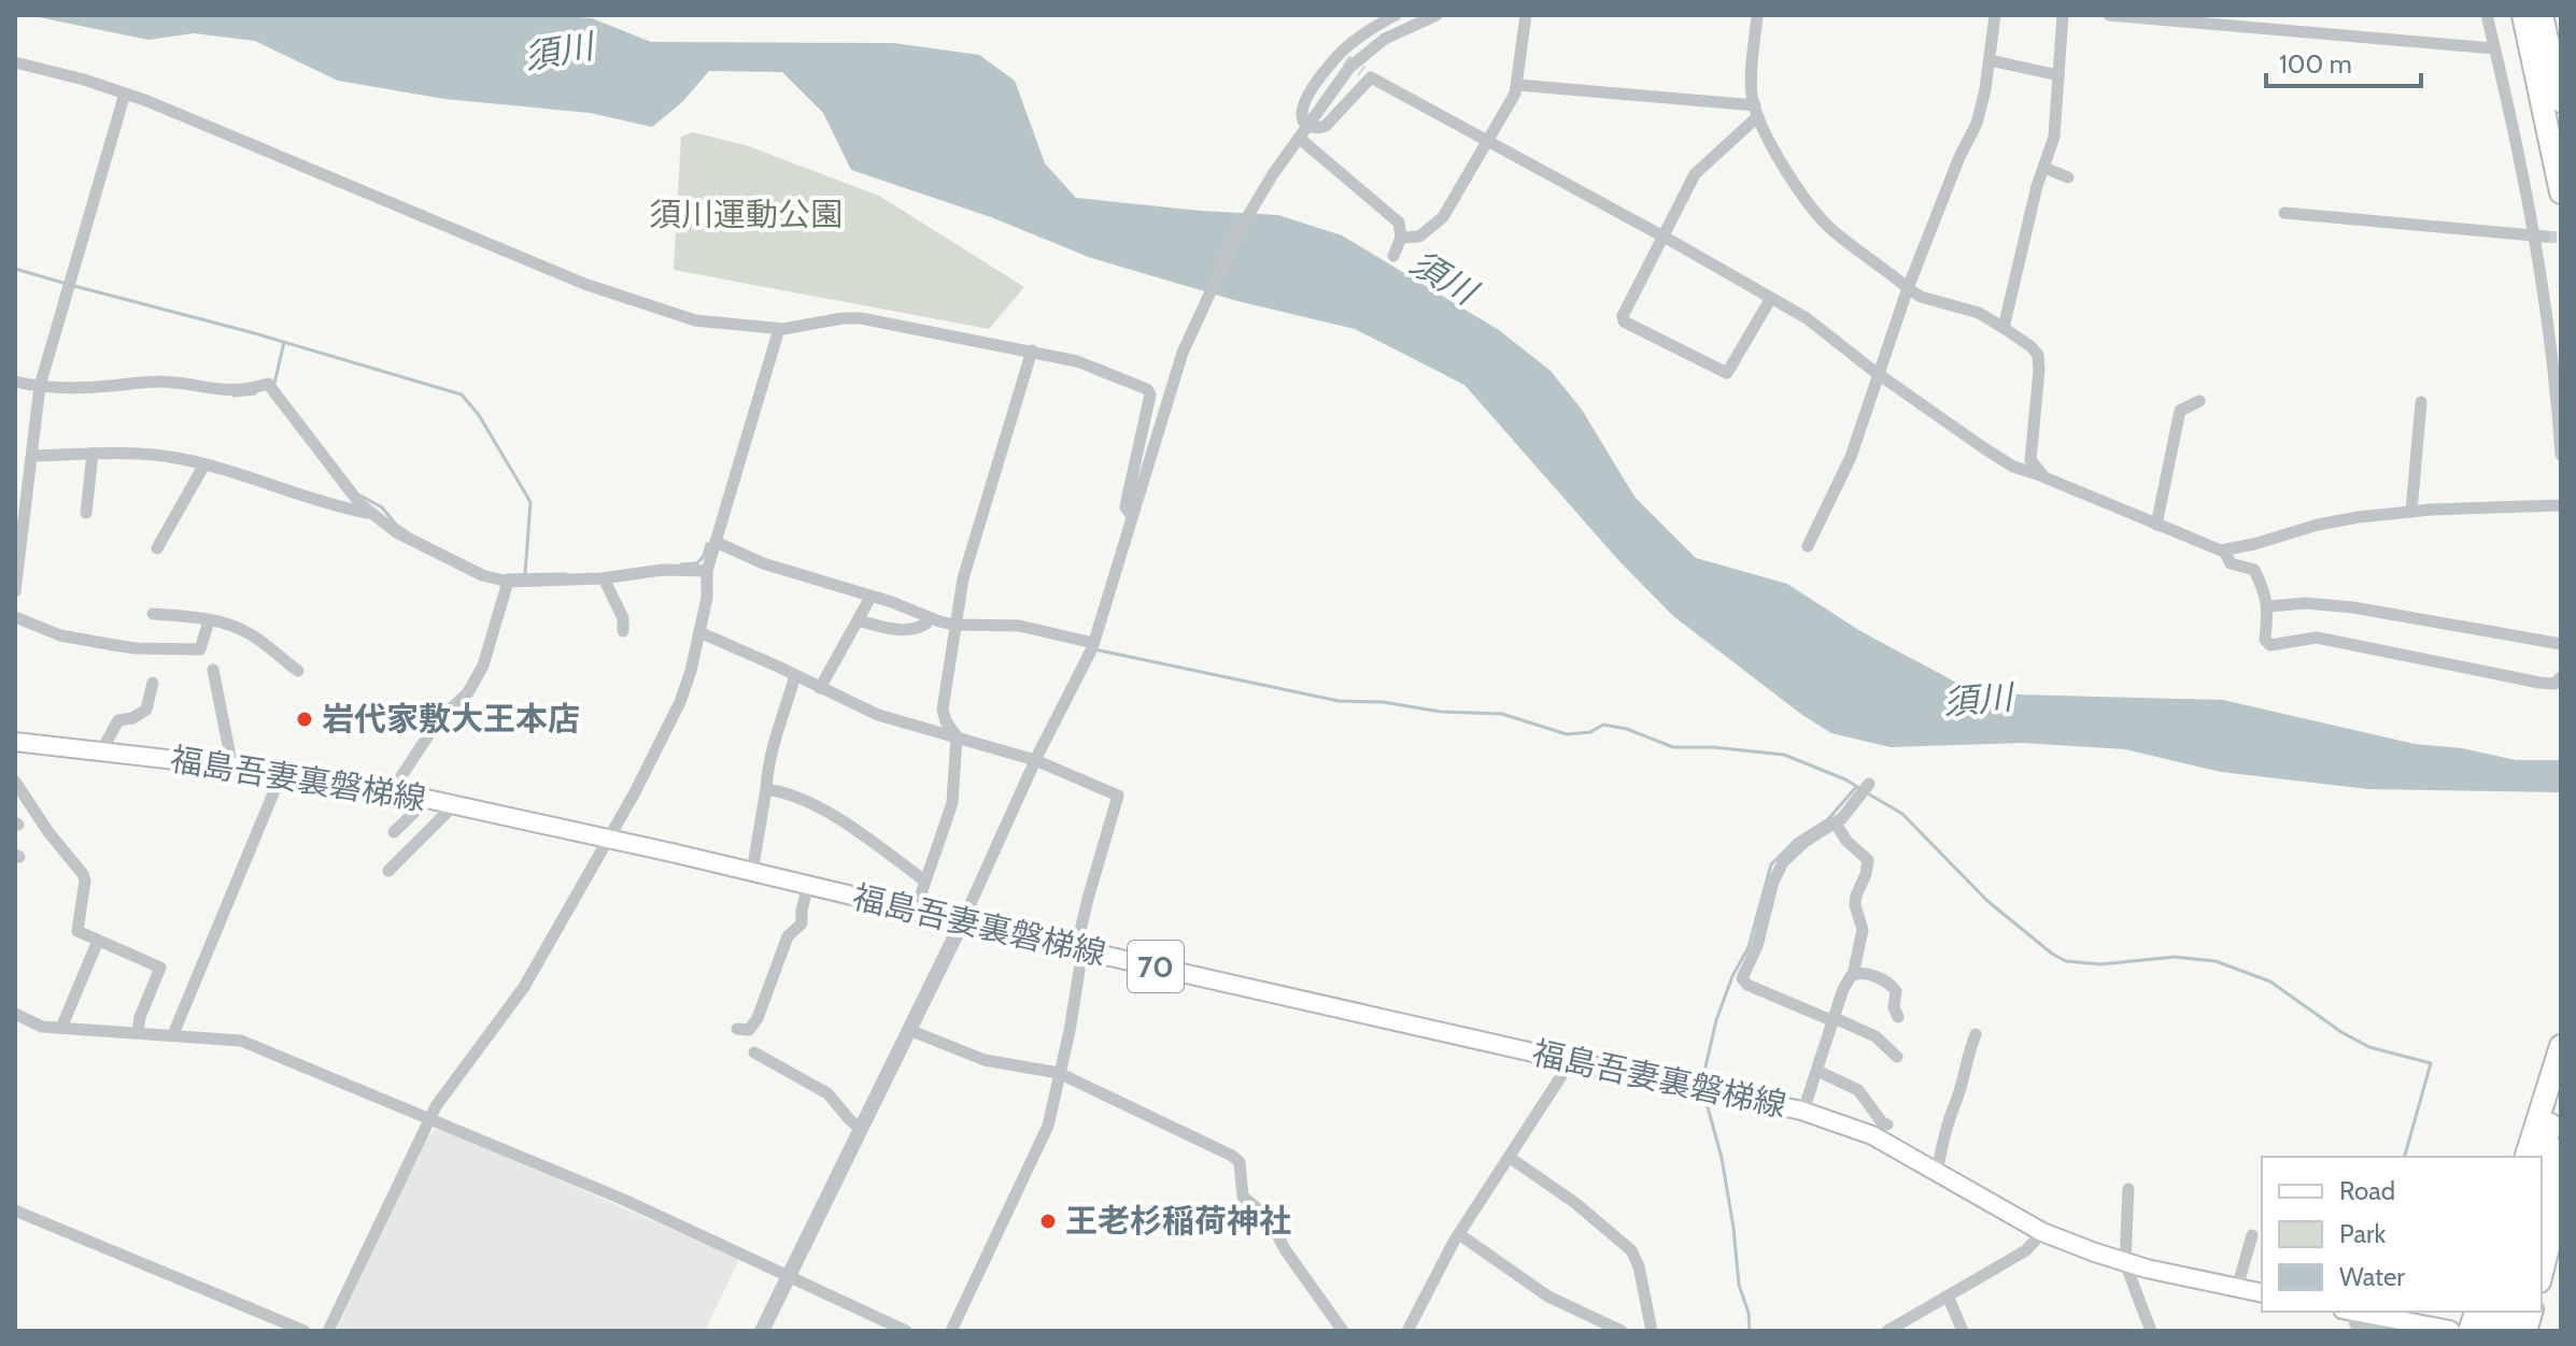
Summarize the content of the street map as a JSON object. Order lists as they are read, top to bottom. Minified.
{"streets":{"main road":["福島吾妻裏磐梯線","70"]},"water":["須川"],"parks":["須川運動公園"],"places":["岩代家敷大王本店","王老杉稲荷神社"],"legend":["Road","Park","Water"],"scale_bar":"100 m"}
